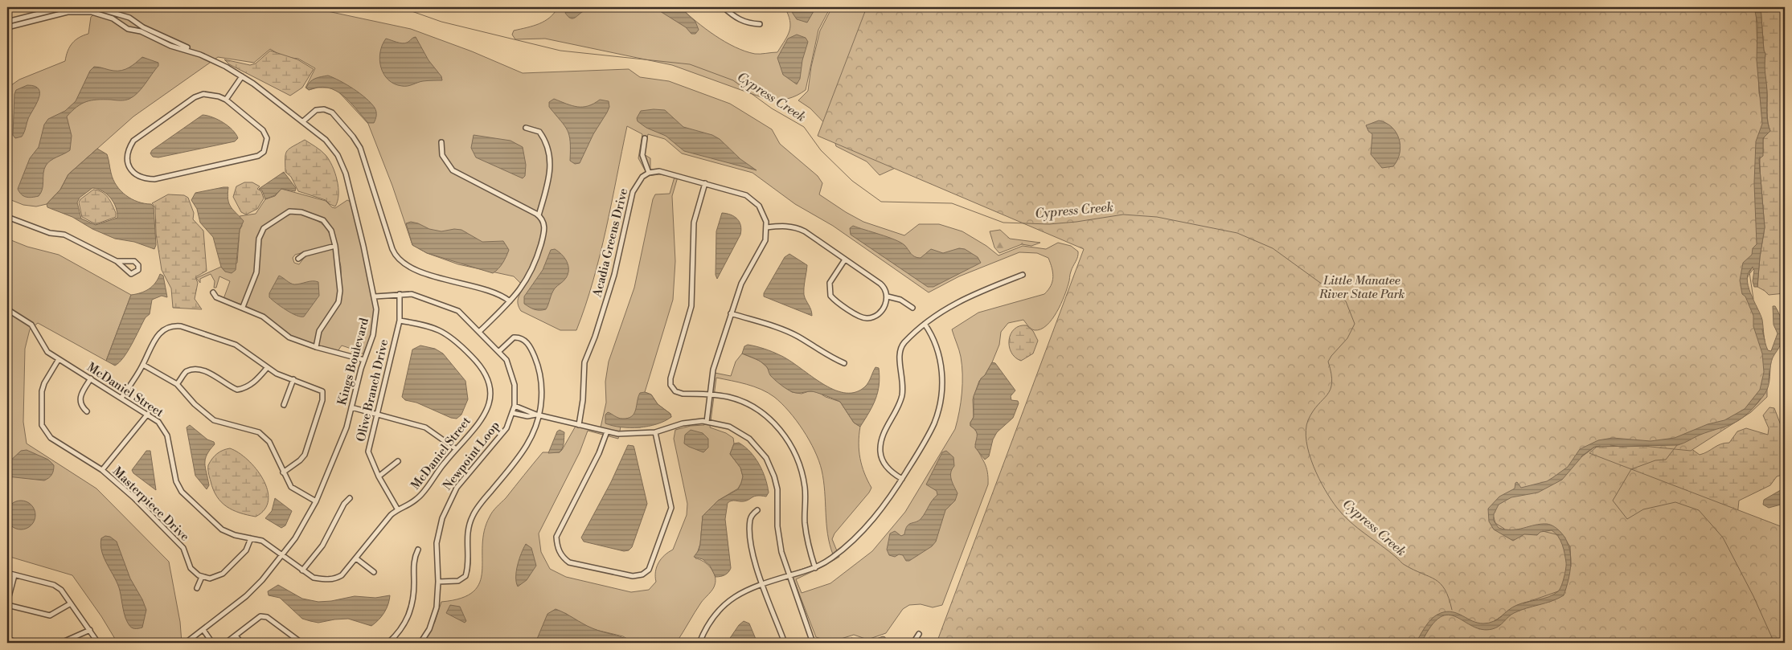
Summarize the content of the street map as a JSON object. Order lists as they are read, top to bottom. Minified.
{"streets":{"street":["Acadia Greens Drive","Kings Boulevard","McDaniel Street","Olive Branch Drive","Newpoint Loop","Masterpiece Drive"]},"crossings":[["Kings Boulevard","McDaniel Street"],["Kings Boulevard","Newpoint Loop"],["McDaniel Street","Olive Branch Drive"],["McDaniel Street","Masterpiece Drive"],["Olive Branch Drive","Newpoint Loop"]],"water":["Cypress Creek"],"parks":["Little Manatee River State Park"]}
